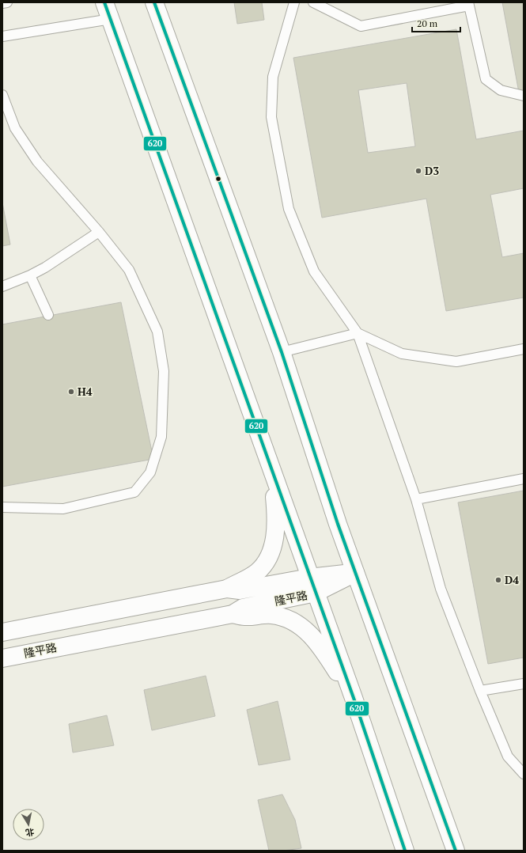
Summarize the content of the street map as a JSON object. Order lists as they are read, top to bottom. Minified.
{"streets":{"main road":["隆平路"]},"places":["D3","H4","D4"],"lines":["transit line 620"],"scale_bar":"20 m","north":"bottom"}
